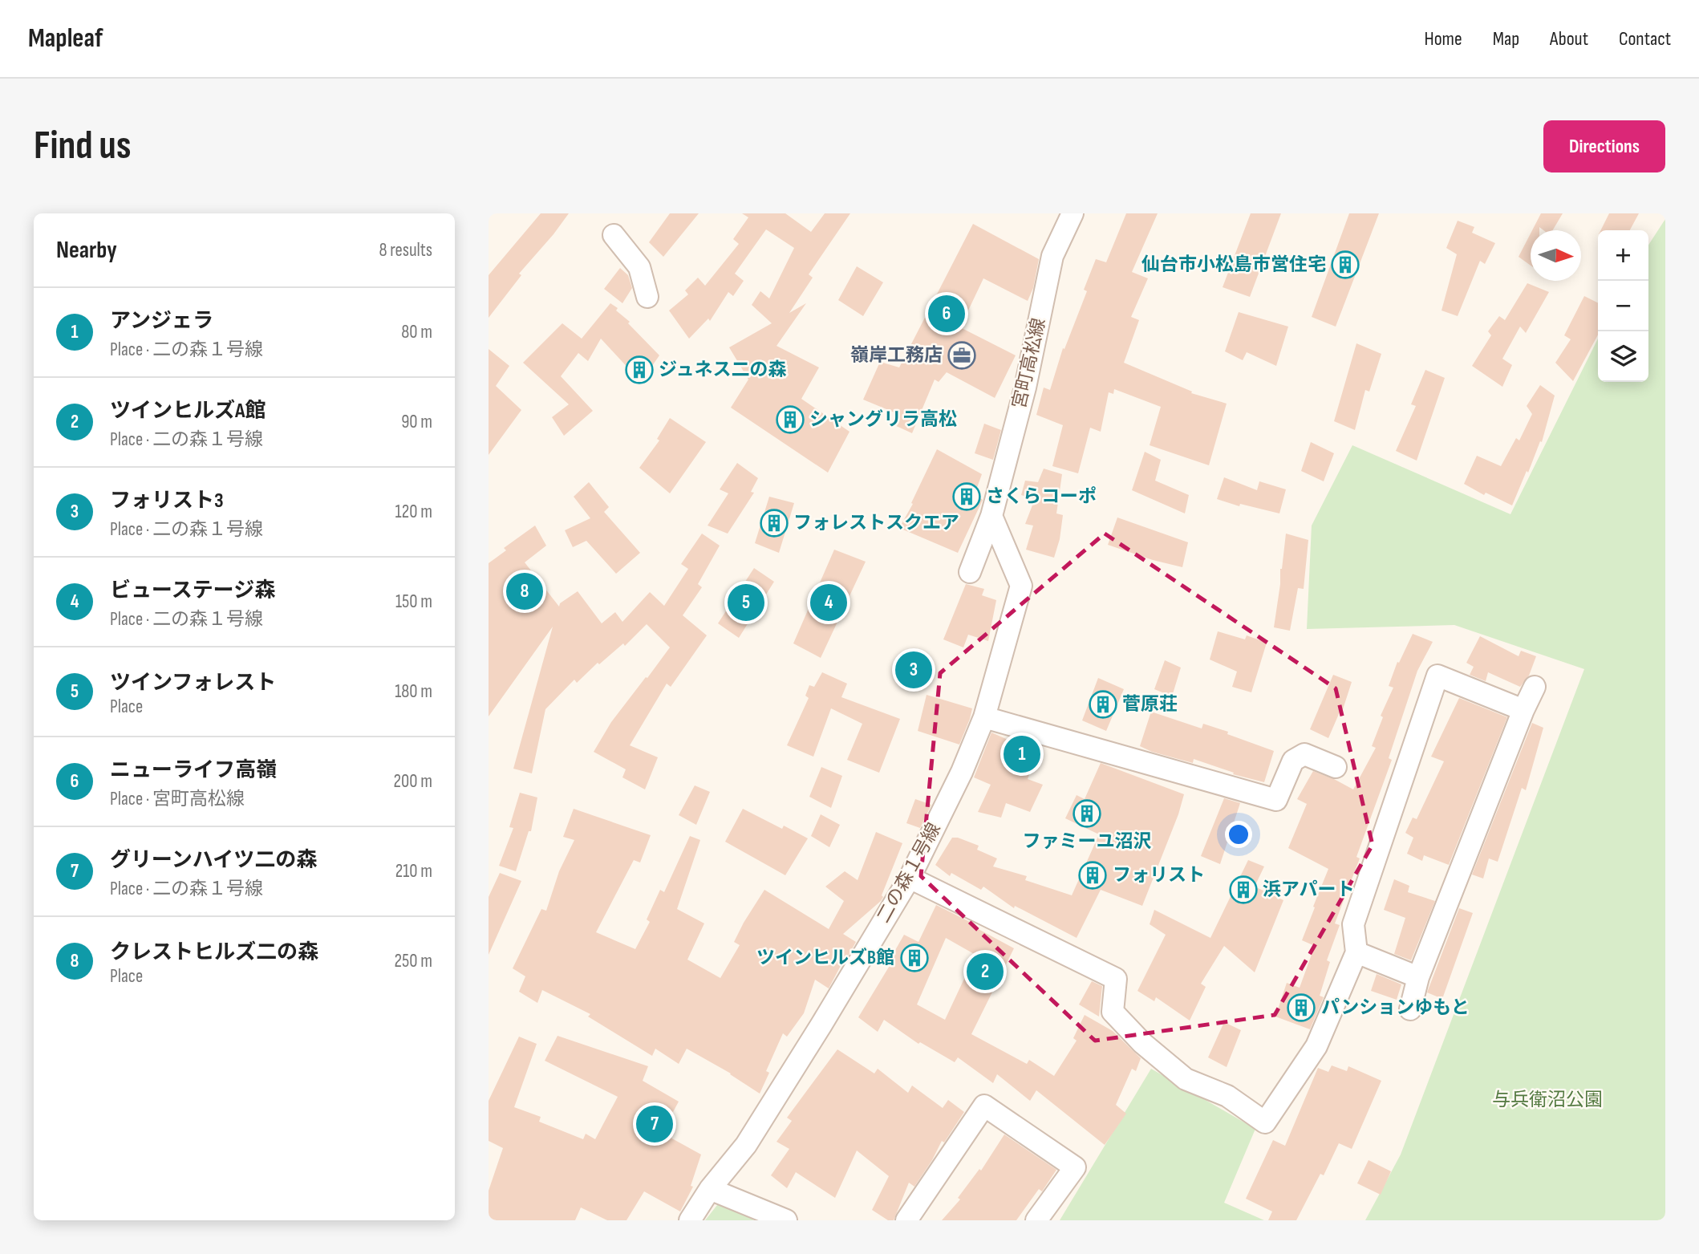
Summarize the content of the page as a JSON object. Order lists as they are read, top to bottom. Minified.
{"streets":{"street":["宮町高松線","二の森１号線"]},"crossings":[["宮町高松線","二の森１号線"]],"parks":["与兵衛沼公園"],"places":{"building":["仙台市小松島市営住宅","ジュネス二の森","シャングリラ高松","さくらコーポ","フォレストスクエア","菅原荘","ファミーユ沼沢","フォリスト","浜アパート","ツインヒルズB館","パンションゆもと"],"office":["嶺岸工務店"]},"north":"right","page":{"header":"Mapleaf","nav":["Home","Map","About","Contact"],"buttons":"Directions","title":"Find us","heading":["Nearby","8 results"],"map_buttons":["+","−"],"list":[{"mark":"1","name":"アンジェラ","note":"Place · 二の森１号線","value":"80 m"},{"mark":"2","name":"ツインヒルズA館","note":"Place · 二の森１号線","value":"90 m"},{"mark":"3","name":"フォリスト3","note":"Place · 二の森１号線","value":"120 m"},{"mark":"4","name":"ビューステージ森","note":"Place · 二の森１号線","value":"150 m"},{"mark":"5","name":"ツインフォレスト","note":"Place","value":"180 m"},{"mark":"6","name":"ニューライフ高嶺","note":"Place · 宮町高松線","value":"200 m"},{"mark":"7","name":"グリーンハイツ二の森","note":"Place · 二の森１号線","value":"210 m"},{"mark":"8","name":"クレストヒルズ二の森","note":"Place","value":"250 m"}],"pins":["6","8","4","5","3","1","2","7"]}}
